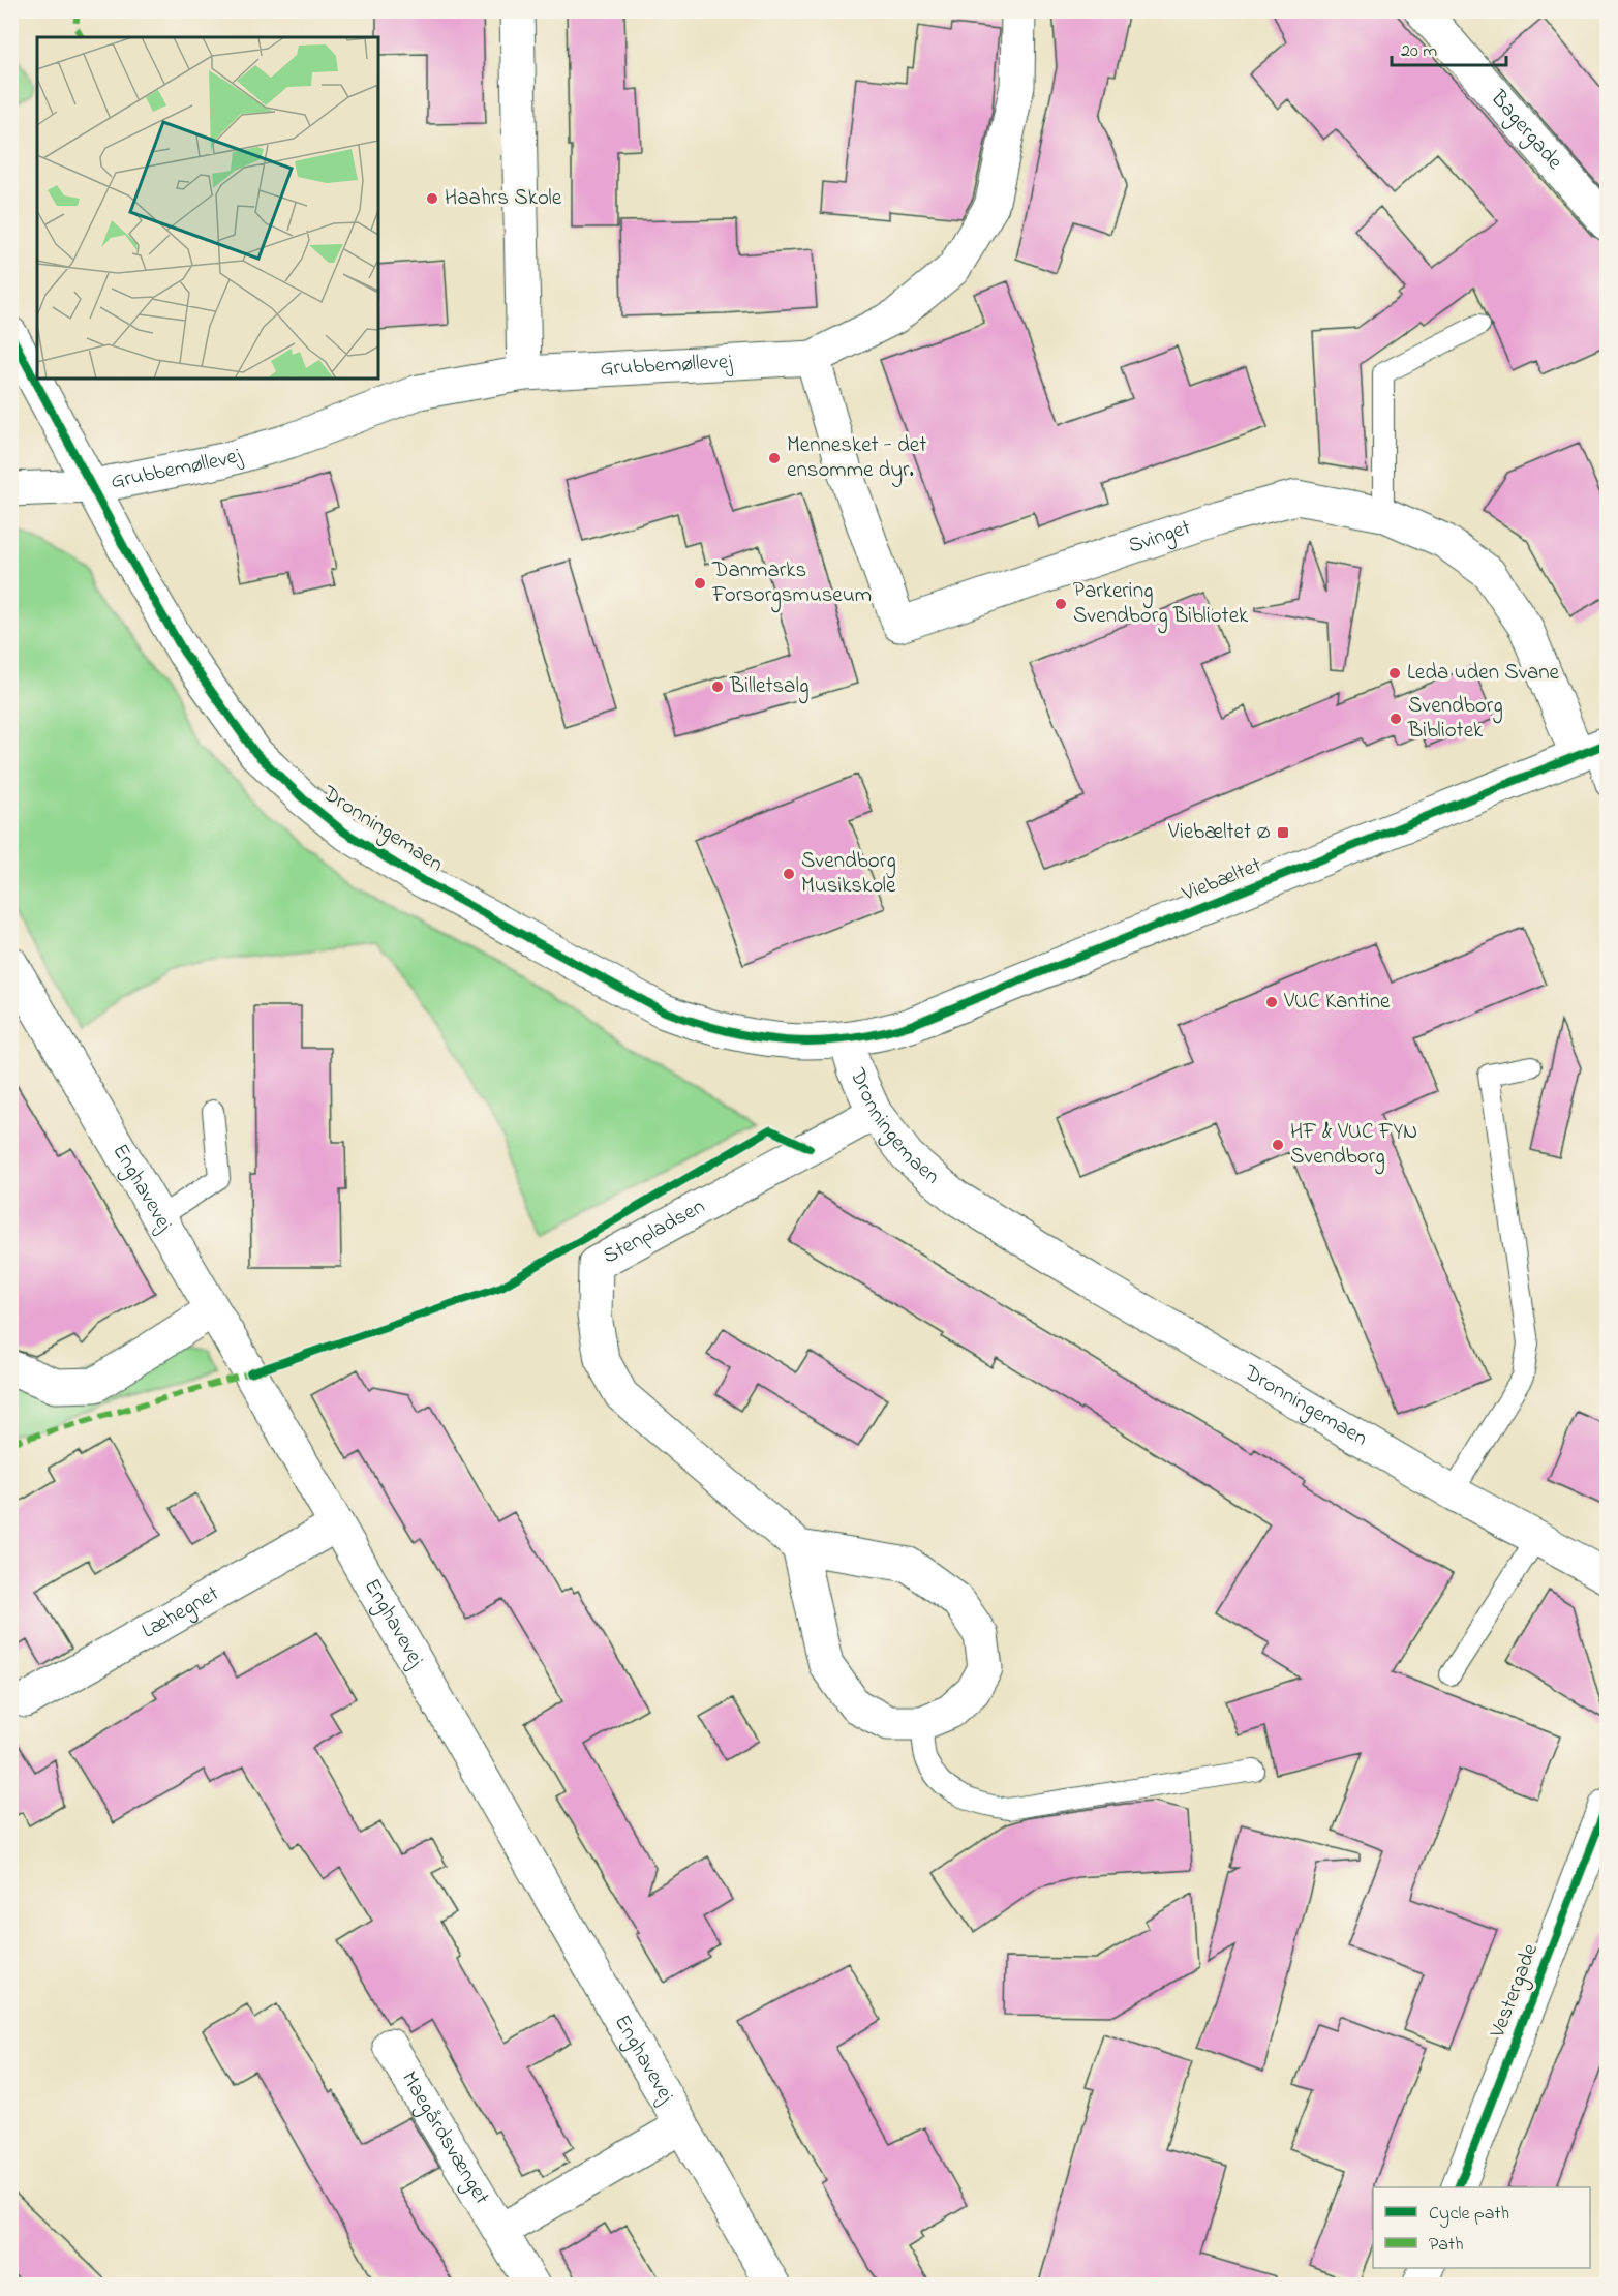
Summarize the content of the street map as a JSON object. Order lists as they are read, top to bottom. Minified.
{"streets":{"street":["Bagergade","Grubbemøllevej","Svinget","Dronningemaen","Viebæltet","Enghavevej","Stenpladsen","Læhegnet","Vestergade","Maegårdsvænget"]},"crossings":[["Grubbemøllevej","Svinget"],["Grubbemøllevej","Dronningemaen"],["Svinget","Viebæltet"],["Dronningemaen","Viebæltet"],["Dronningemaen","Stenpladsen"],["Enghavevej","Læhegnet"]],"places":{"other":["Haahrs Skole","Mennesket - det ensomme dyr.","Danmarks Forsorgsmuseum","Parkering Svendborg Bibliotek","Leda uden Svane","Billetsalg","Svendborg Bibliotek","Svendborg Musikskole","VUC Kantine","HF & VUC FYN Svendborg"],"transit":["Viebæltet Ø"]},"legend":["Cycle path","Path"],"scale_bar":"20 m"}
